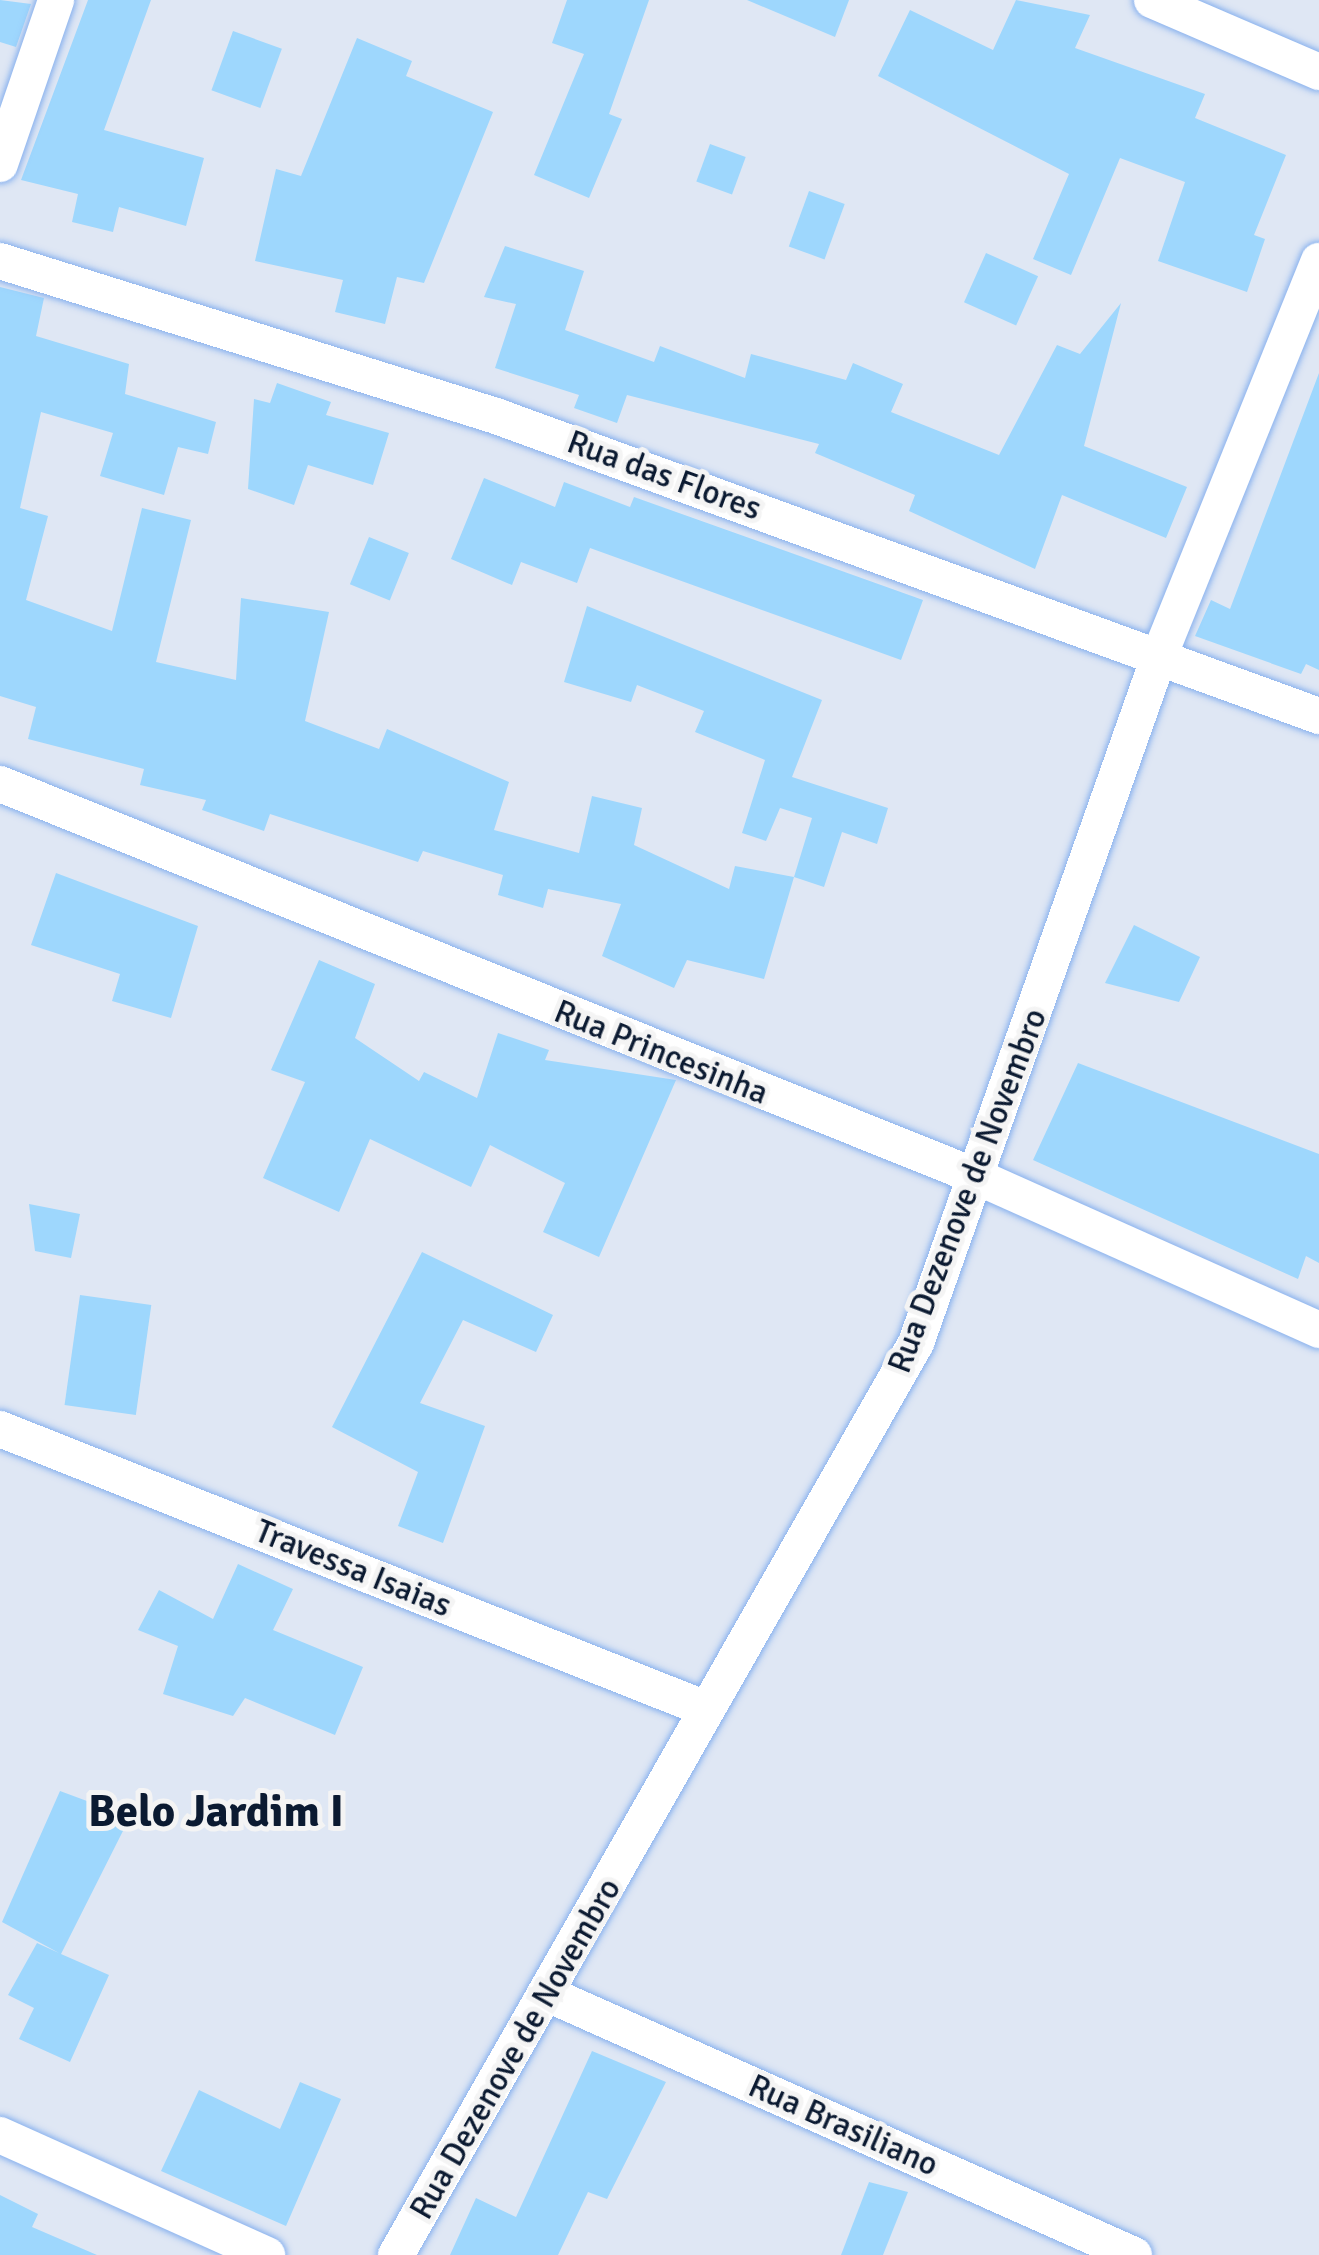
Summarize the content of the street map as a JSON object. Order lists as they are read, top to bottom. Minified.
{"streets":{"street":["Rua das Flores","Rua Princesinha","Rua Dezenove de Novembro","Travessa Isaias","Rua Brasiliano"]},"crossings":[["Rua das Flores","Rua Dezenove de Novembro"],["Rua Princesinha","Rua Dezenove de Novembro"],["Rua Dezenove de Novembro","Travessa Isaias"],["Rua Dezenove de Novembro","Rua Brasiliano"]],"districts":["Belo Jardim I"]}
